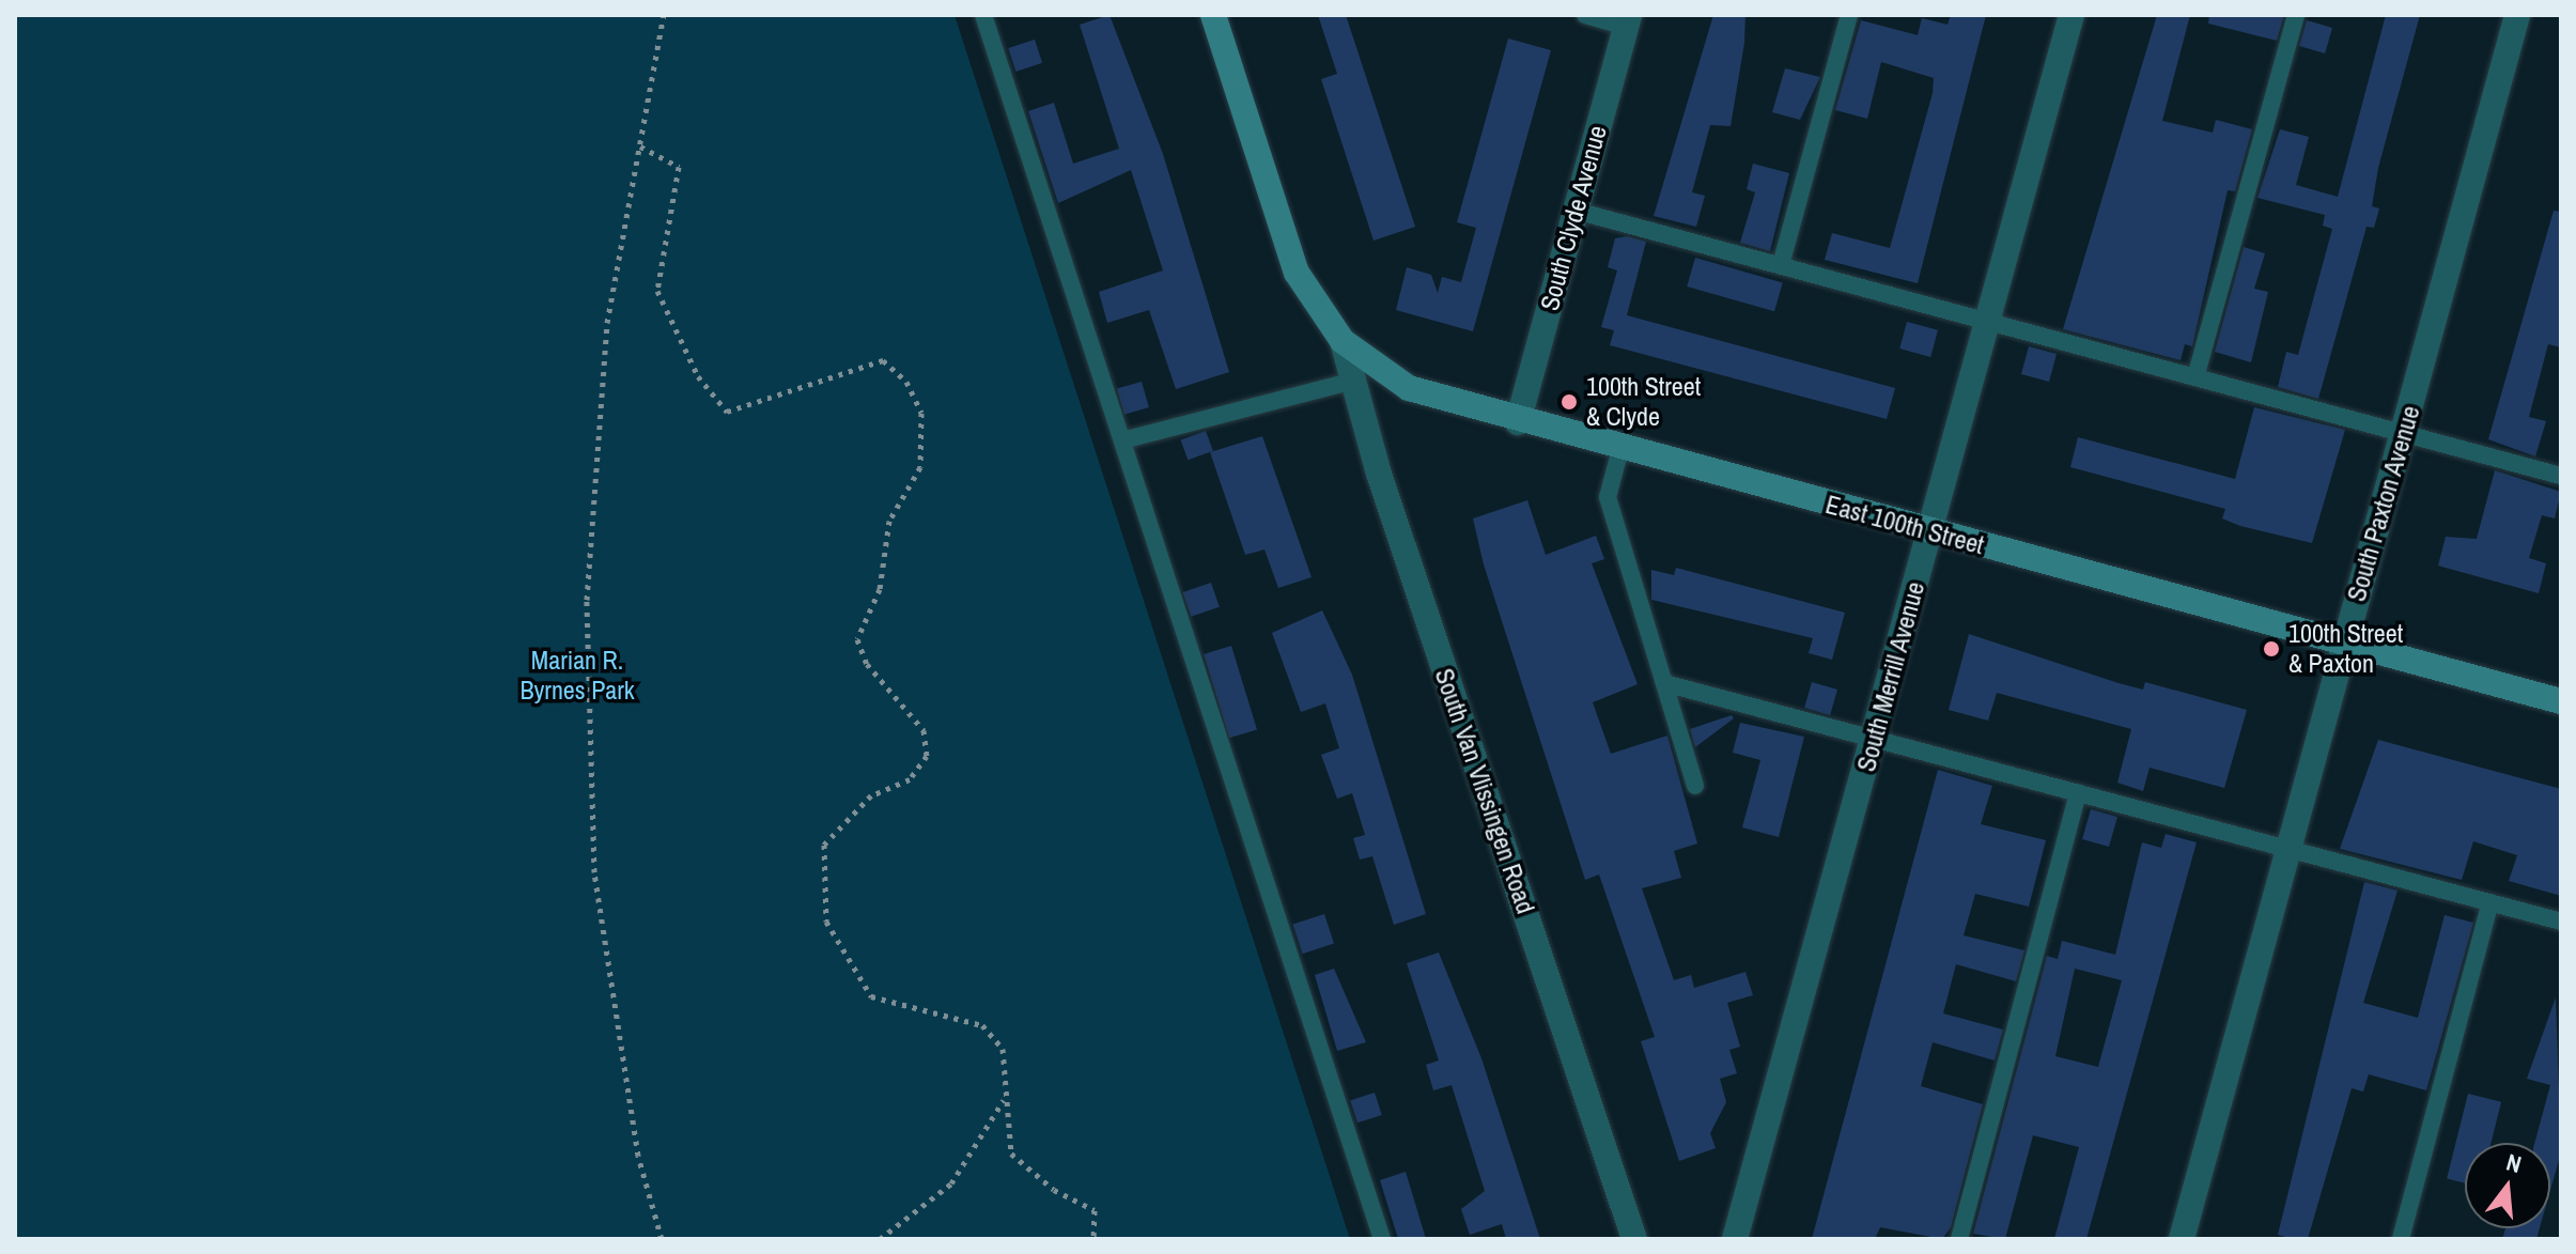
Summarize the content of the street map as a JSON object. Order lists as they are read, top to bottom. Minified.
{"streets":{"main road":["East 100th Street"],"street":["South Clyde Avenue","South Paxton Avenue","South Merrill Avenue","South Van Vlissingen Road"]},"crossings":[["South Clyde Avenue","East 100th Street"],["South Paxton Avenue","East 100th Street"],["East 100th Street","South Merrill Avenue"],["East 100th Street","South Van Vlissingen Road"]],"parks":["Marian R. Byrnes Park"],"places":["100th Street & Clyde","100th Street & Paxton"],"north":"top"}
